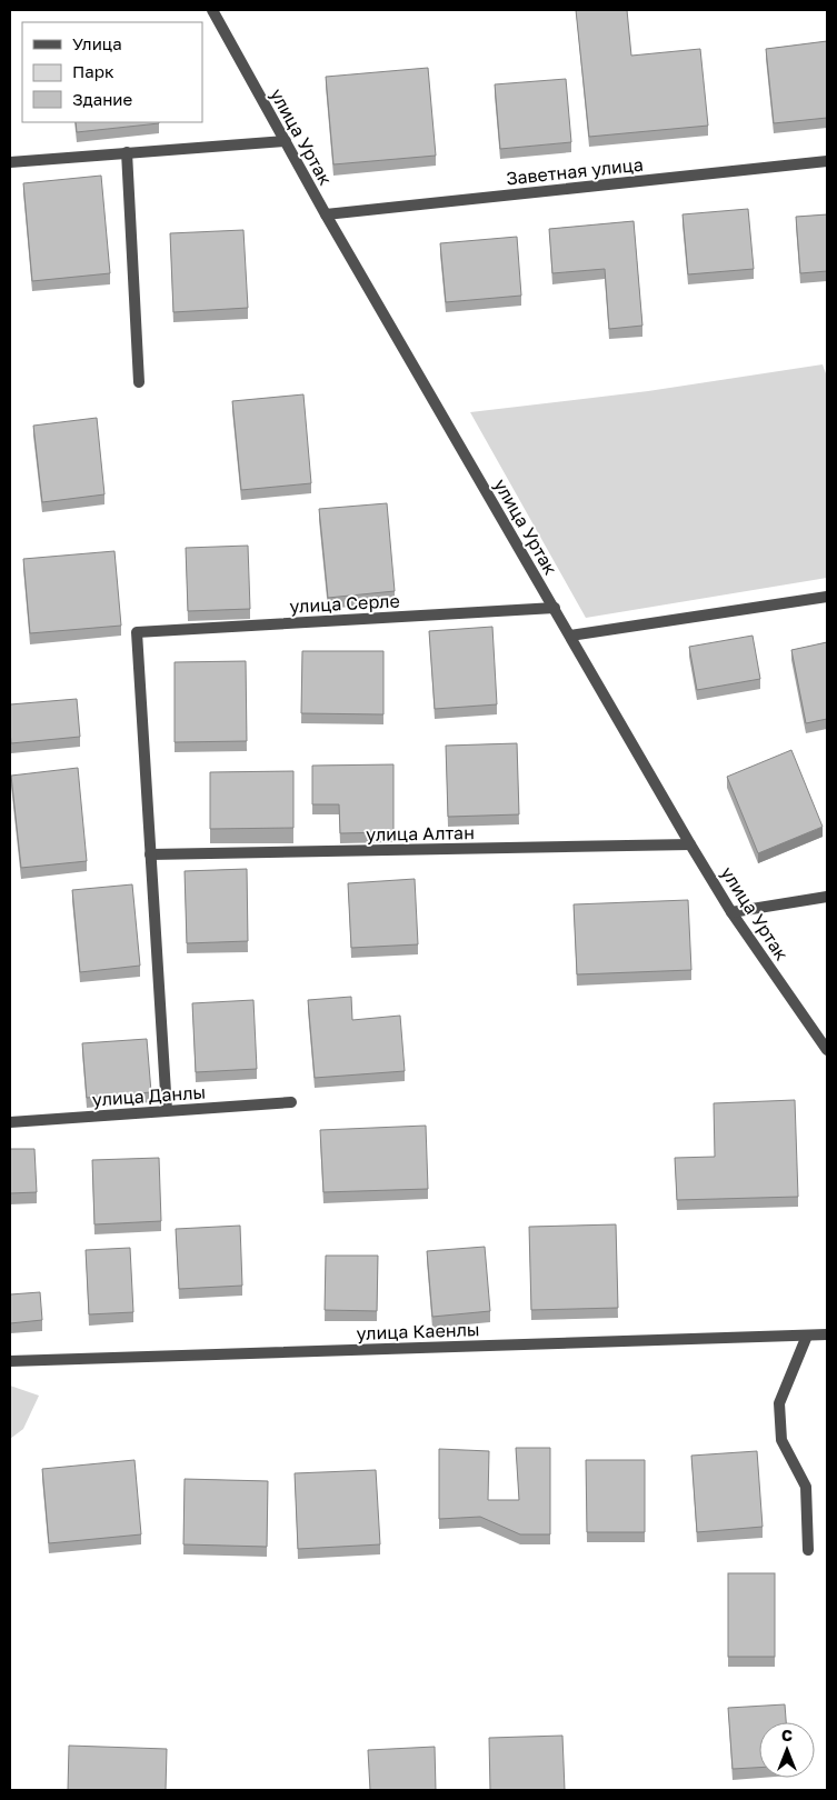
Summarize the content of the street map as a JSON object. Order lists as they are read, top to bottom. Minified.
{"streets":{"street":["улица Уртак","Заветная улица","улица Серле","улица Алтан","улица Данлы","улица Каенлы"]},"crossings":[["улица Уртак","Заветная улица"],["улица Уртак","улица Серле"],["улица Уртак","улица Алтан"],["улица Серле","улица Алтан"]],"legend":["Улица","Парк","Здание"],"north":"top"}
